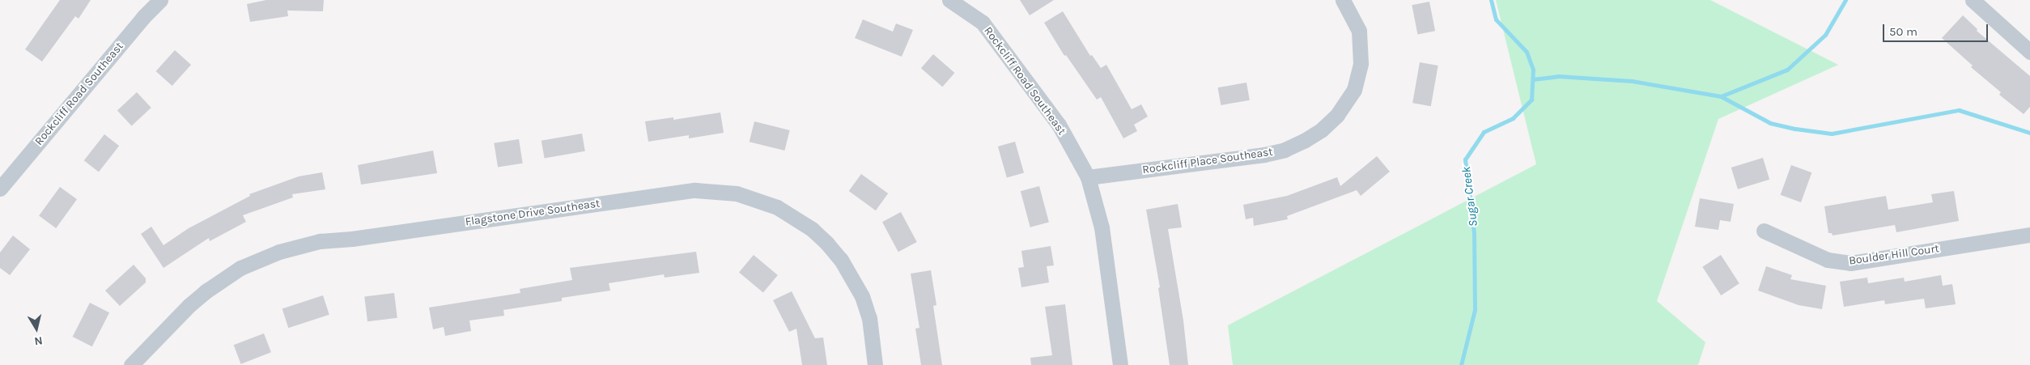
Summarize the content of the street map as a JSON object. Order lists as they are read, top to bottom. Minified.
{"streets":{"street":["Rockcliff Road Southeast","Rockcliff Place Southeast","Flagstone Drive Southeast","Boulder Hill Court"]},"crossings":[["Rockcliff Road Southeast","Rockcliff Place Southeast"]],"water":["Sugar Creek"],"scale_bar":"50 m","north":"bottom"}
